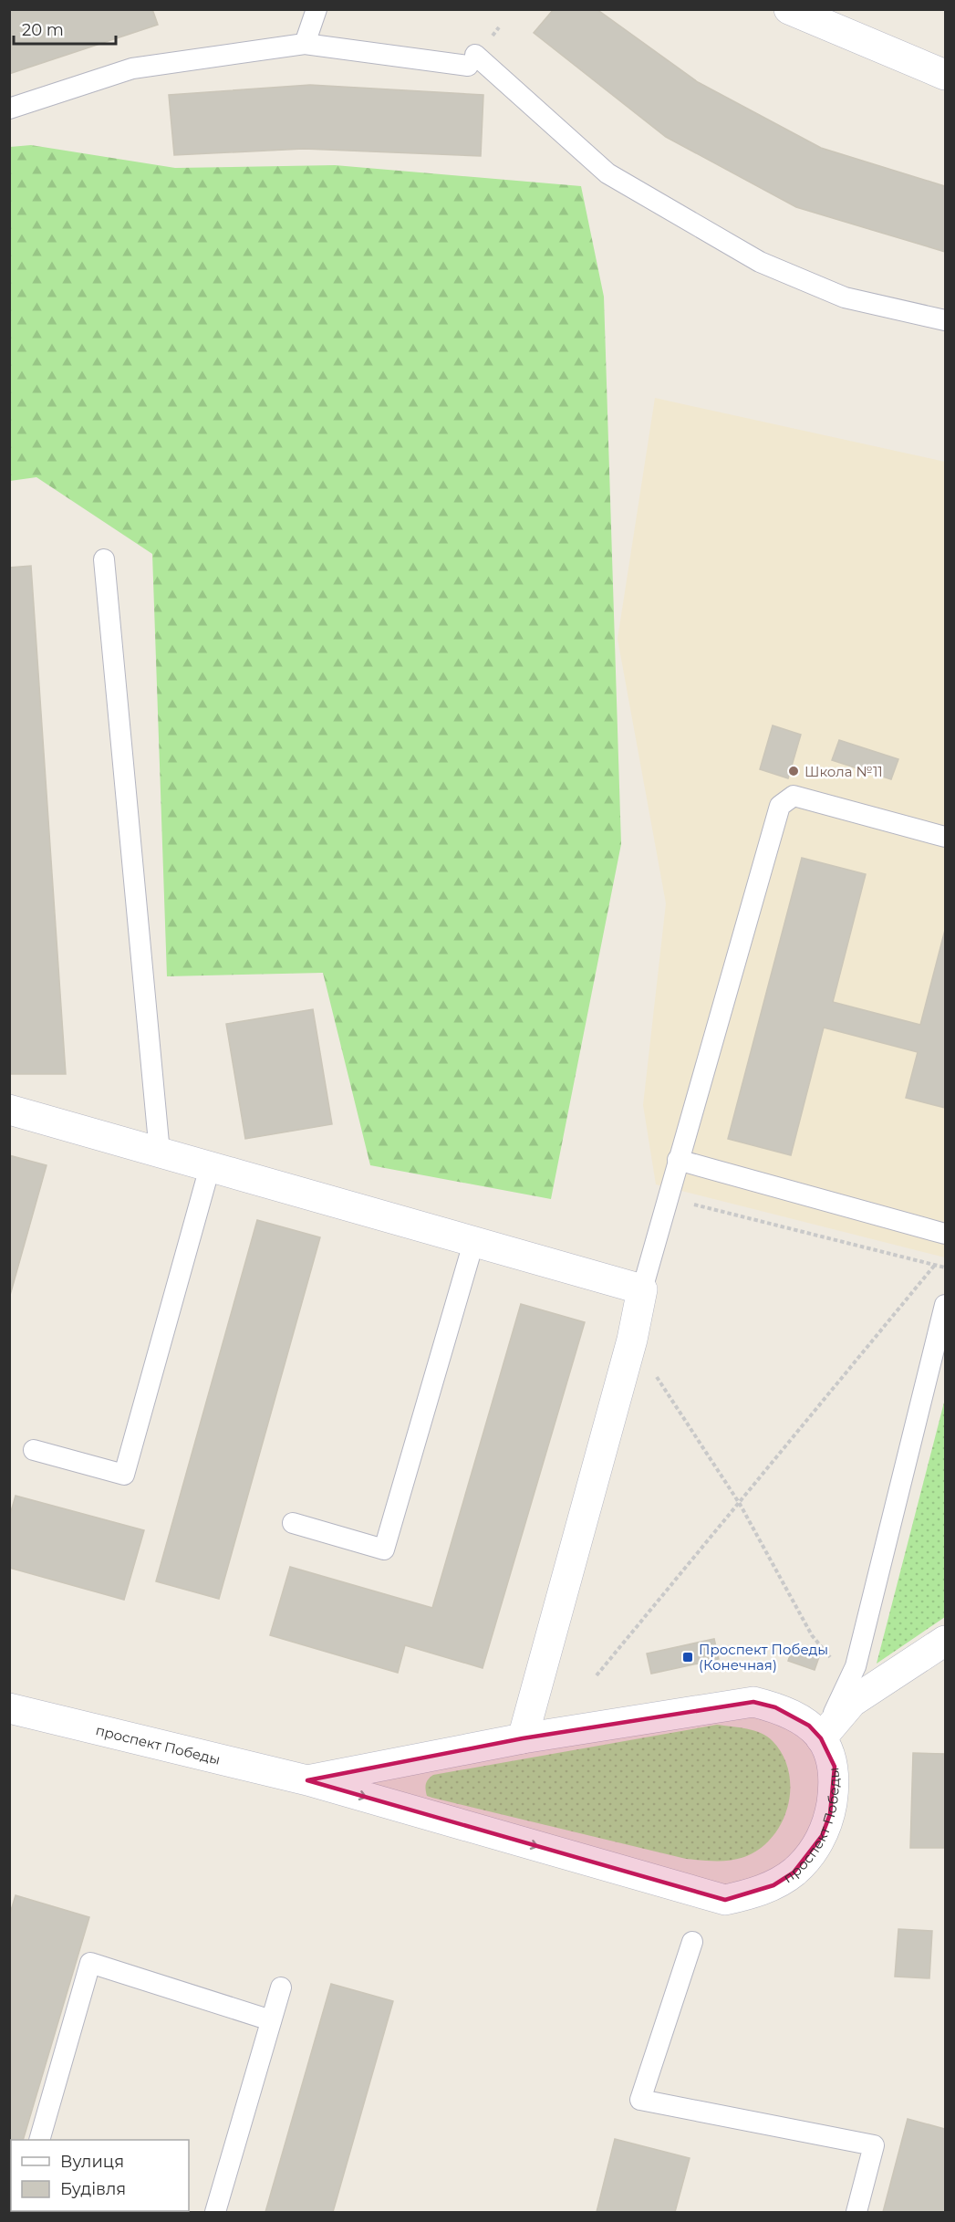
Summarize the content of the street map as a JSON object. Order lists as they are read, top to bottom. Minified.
{"streets":{"street":["проспект Победы"]},"places":{"other":["Школа №11"],"transit":["Проспект Победы (Конечная)"]},"legend":["Вулиця","Будівля"],"scale_bar":"20 m"}
